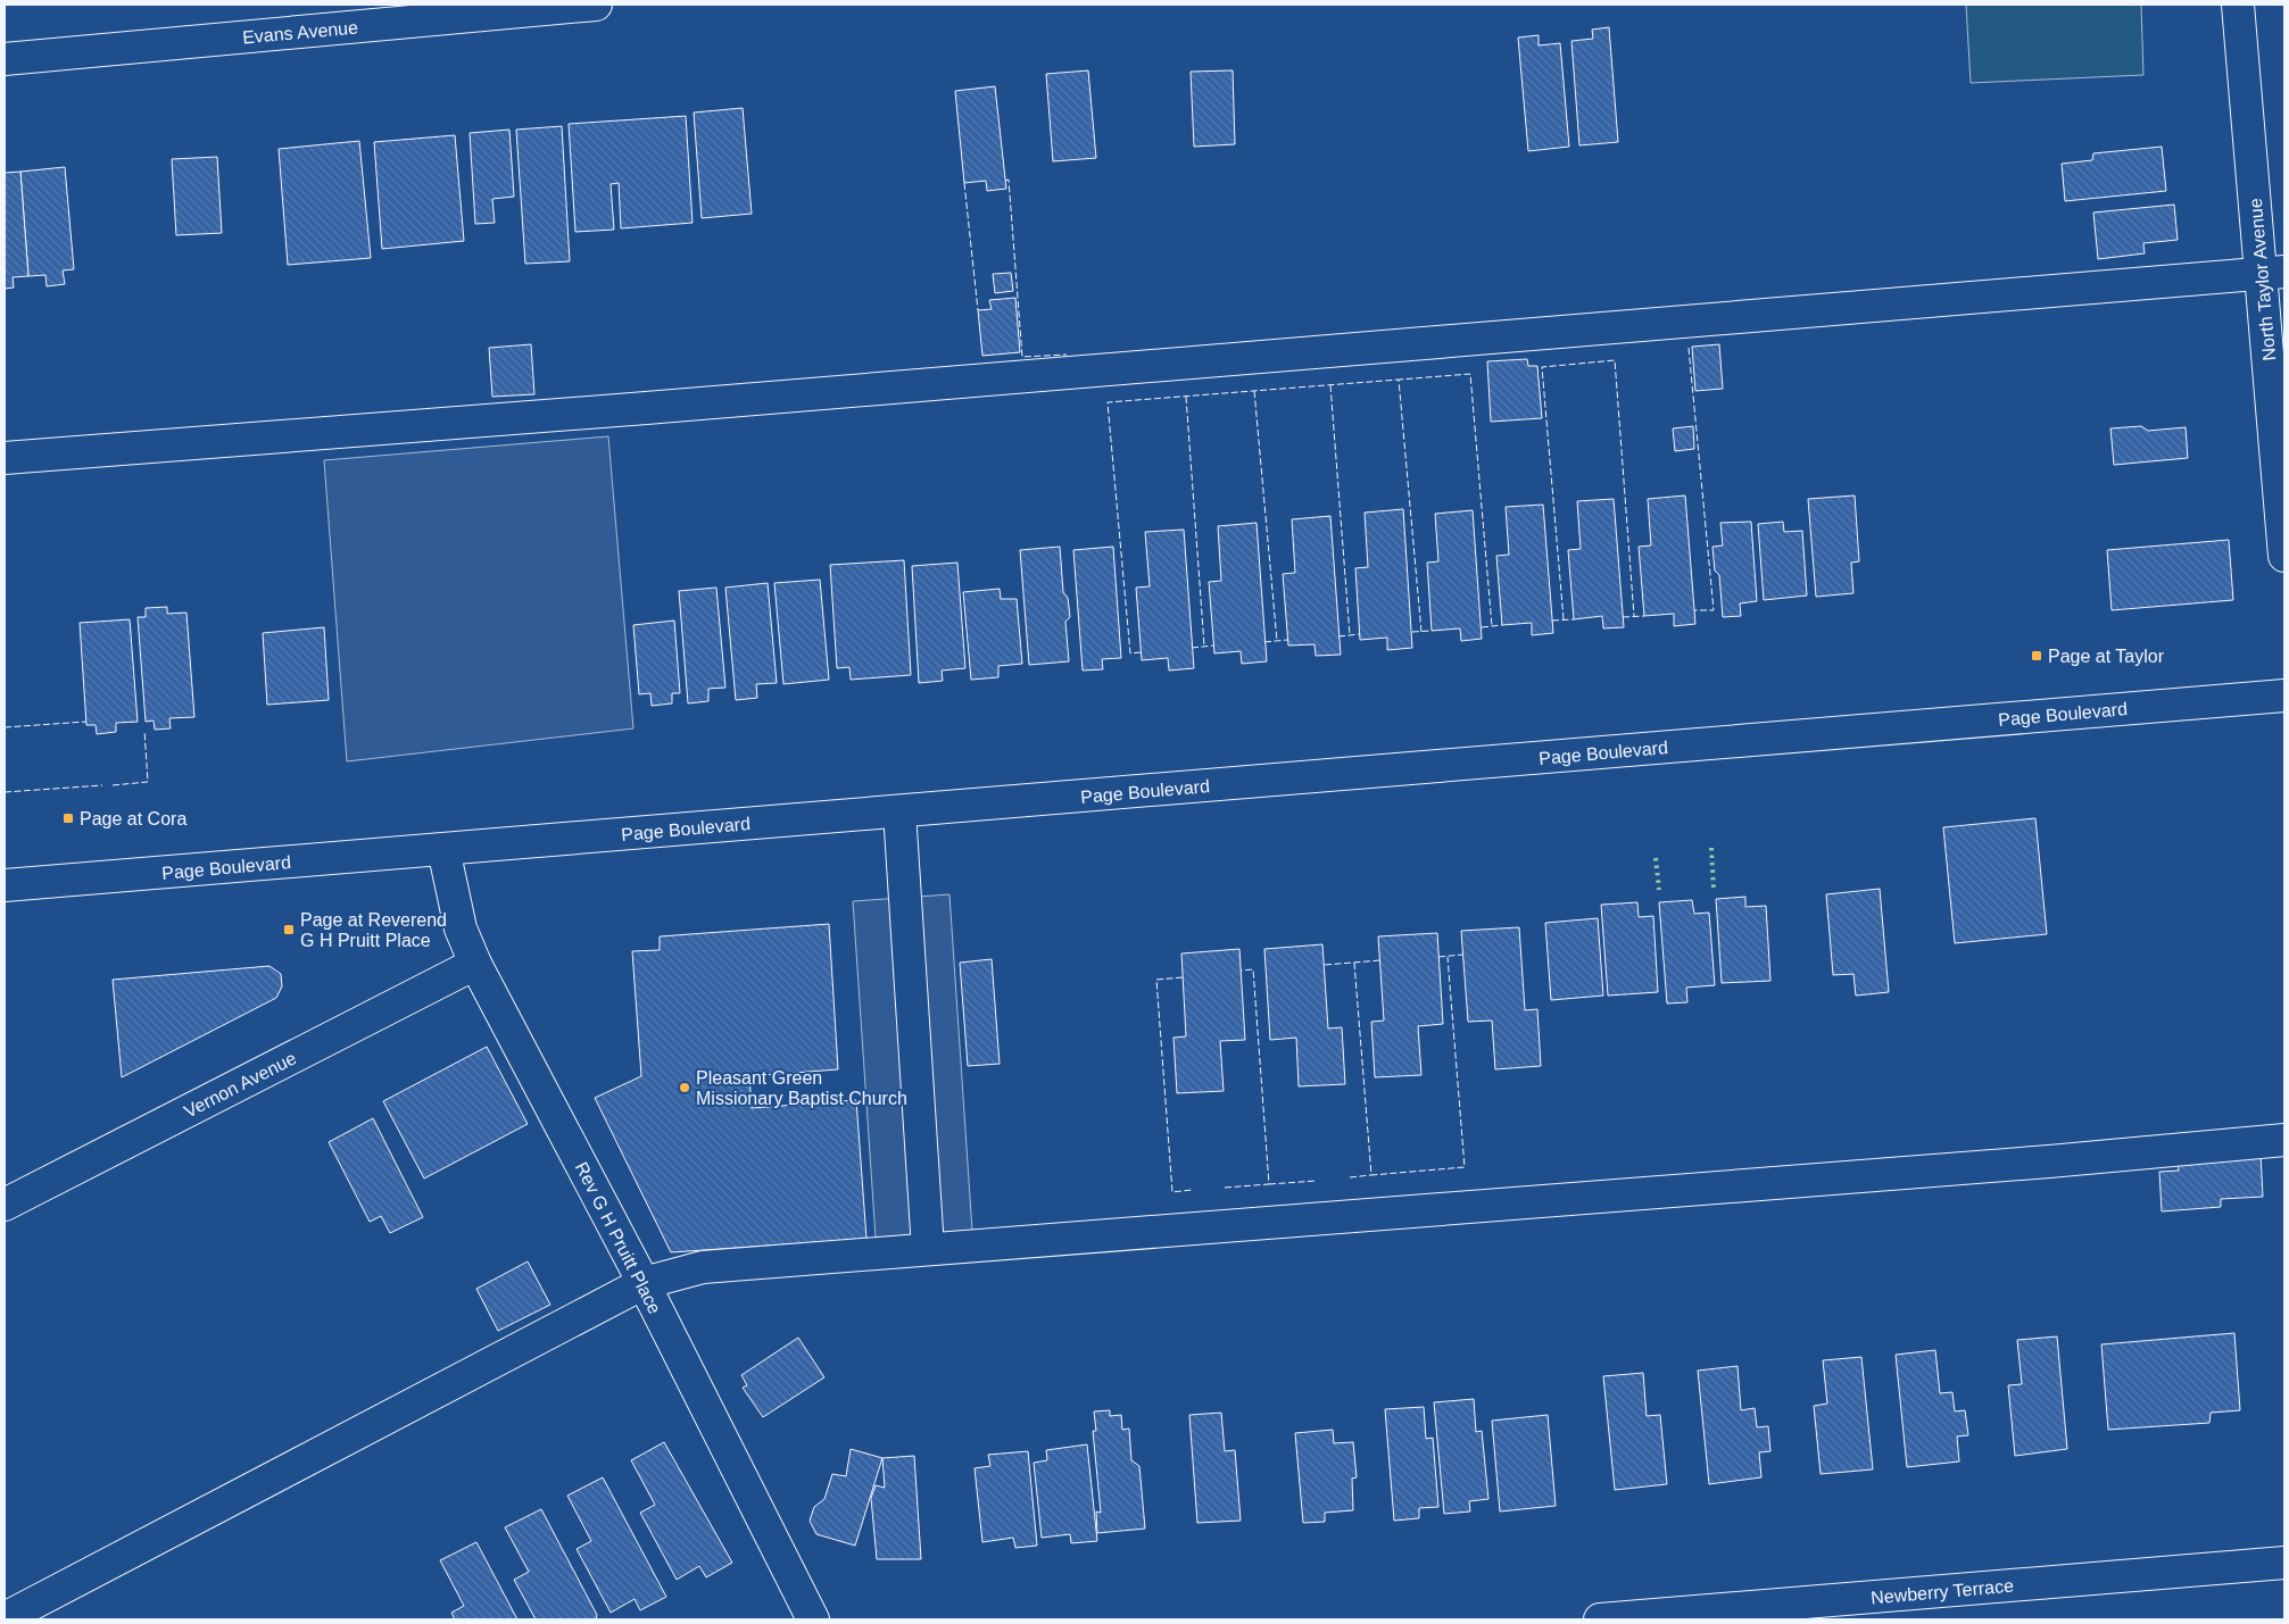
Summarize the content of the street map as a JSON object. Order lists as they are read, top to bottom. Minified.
{"streets":{"street":["Evans Avenue","North Taylor Avenue","Page Boulevard","Vernon Avenue","Rev G H Pruitt Place","Newberry Terrace"]},"crossings":[["Page Boulevard","Rev G H Pruitt Place"],["Vernon Avenue","Rev G H Pruitt Place"]],"places":{"transit":["Page at Taylor","Page at Cora","Page at Reverend G H Pruitt Place"],"other":["Pleasant Green Missionary Baptist Church"]}}
